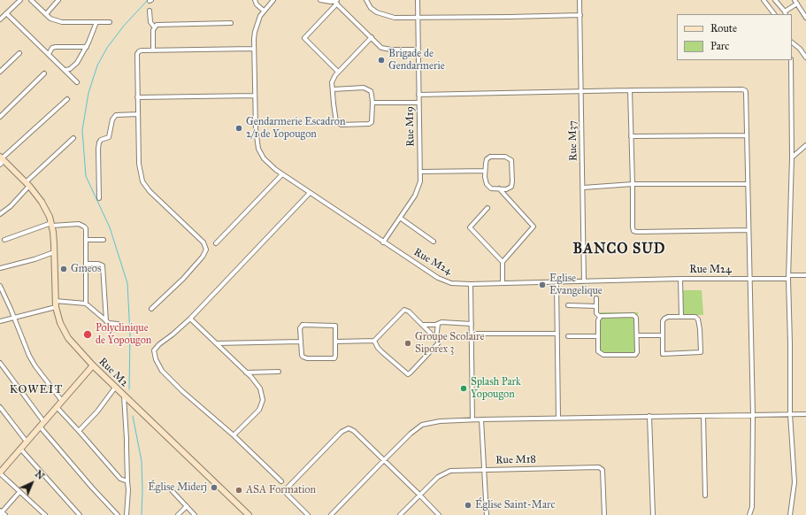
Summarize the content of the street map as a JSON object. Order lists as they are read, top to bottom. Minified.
{"streets":{"street":["Rue M19","Rue M37","Rue M24","Rue M2","Rue M18"]},"crossings":[["Rue M19","Rue M24"],["Rue M37","Rue M24"]],"districts":["BANCO SUD","KOWEIT"],"places":["Brigade de Gendarmerie","Gendarmerie Escadron 2/1 de Yopougon","Gmeos","Eglise Evangelique","Polyclinique de Yopougon","Groupe Scolaire Siporex 3","Splash Park Yopougon","Église Miderj","ASA Formation","Église Saint-Marc"],"legend":["Route","Parc"],"north":"top right"}
